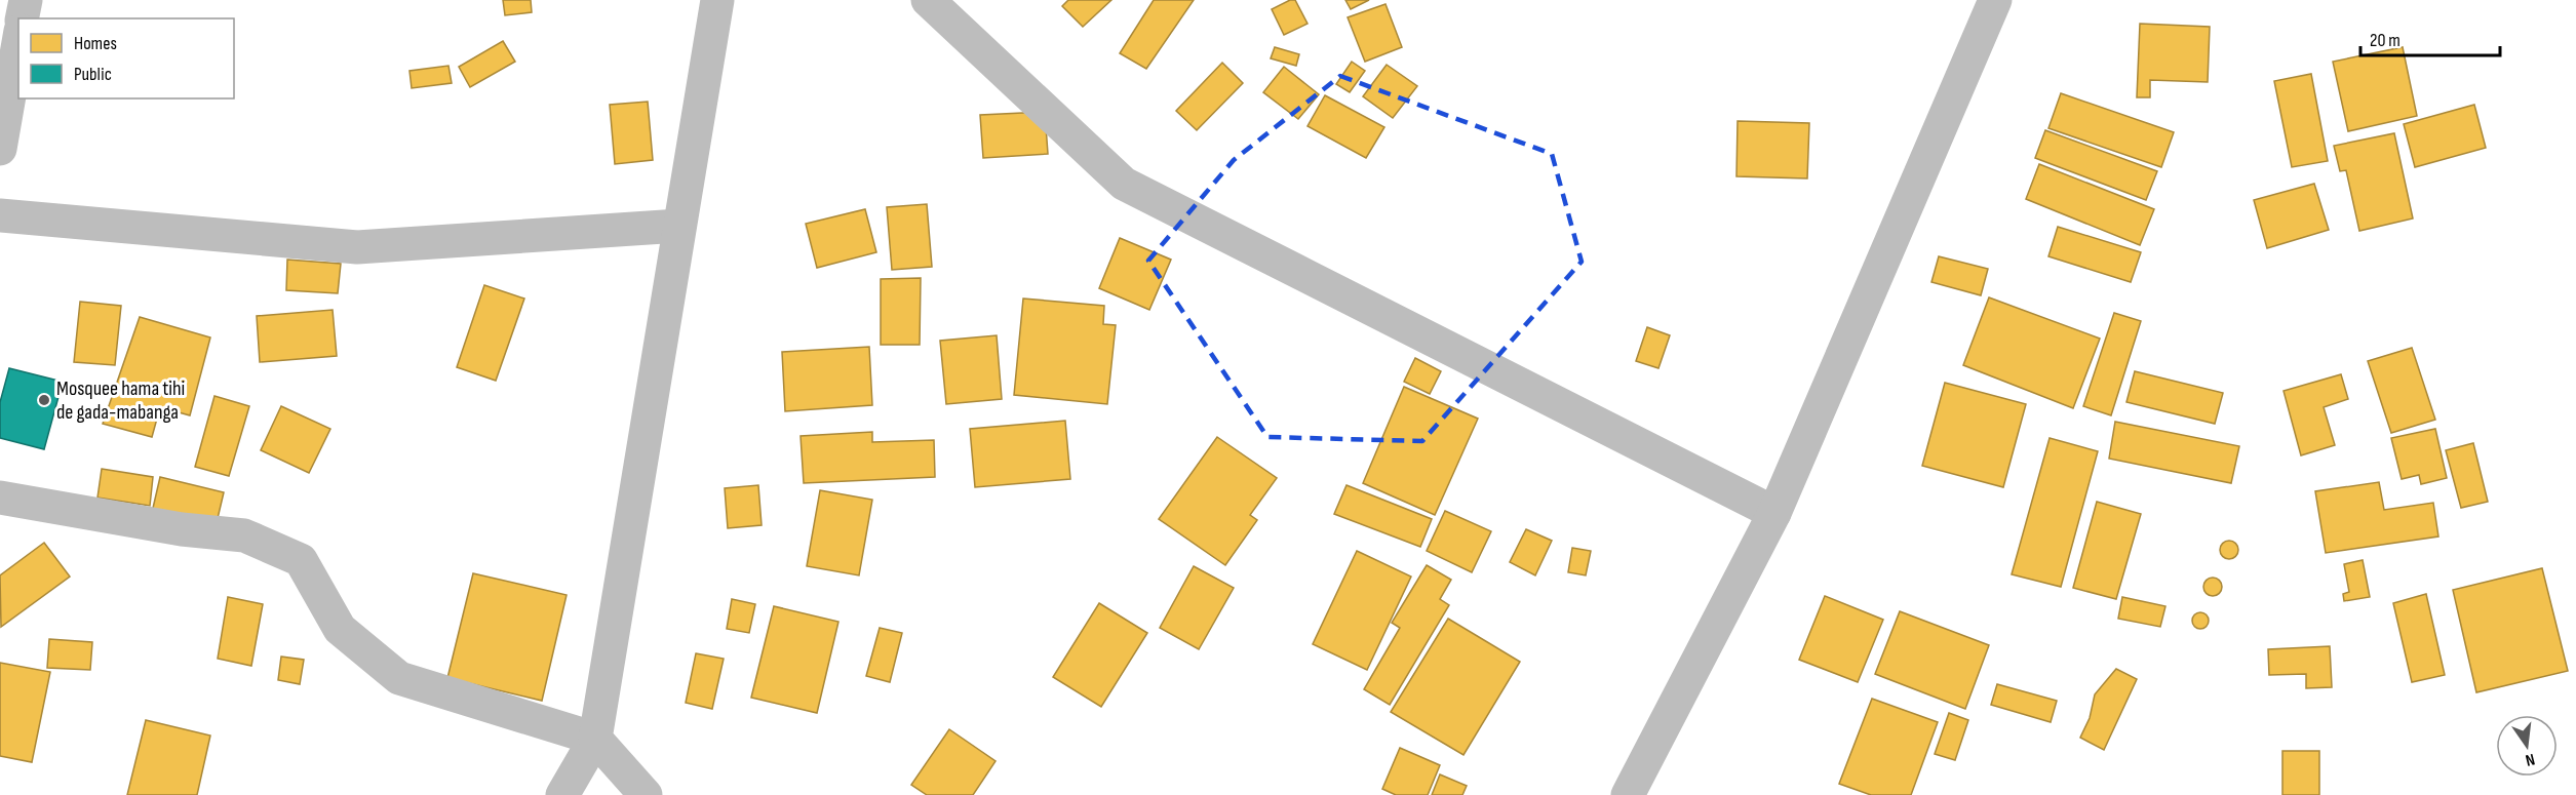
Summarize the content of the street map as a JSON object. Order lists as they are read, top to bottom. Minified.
{"places":["Mosquee hama tihi de gada-mabanga"],"legend":["Homes","Public"],"scale_bar":"20 m","north":"bottom"}
